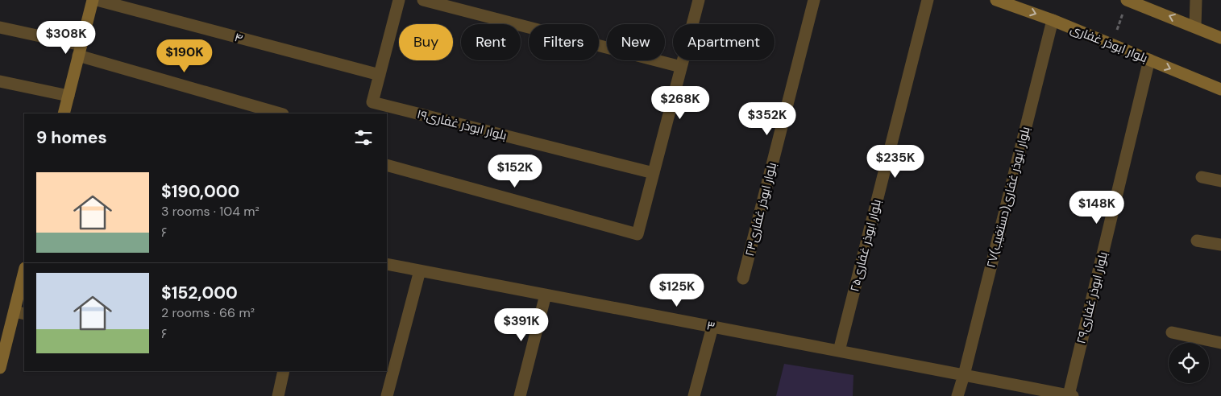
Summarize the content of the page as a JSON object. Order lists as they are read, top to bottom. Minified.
{"streets":{"main road":["بلوار ابوذر غفاری"],"street":["۴","بلوار ابوذر غفاری۱۹","۲۷بلوار ابوذر غفاری(دستغیب)","بلوار ابوذر غفاری۲۳","بلوار ابوذر غفاری۲۵","بلوار ابوذر غفاری۲۹","۳"]},"crossings":[["۴","بلوار ابوذر غفاری۱۹"],["بلوار ابوذر غفاری","۲۷بلوار ابوذر غفاری(دستغیب)"],["بلوار ابوذر غفاری","بلوار ابوذر غفاری۲۹"],["۲۷بلوار ابوذر غفاری(دستغیب)","۳"],["بلوار ابوذر غفاری۲۵","۳"],["بلوار ابوذر غفاری۲۹","۳"]],"page":{"price":["$308K","$190K","$268K","$352K","$235K","$152K","$148K","$125K","$391K"],"chip":["Buy","Rent","Filters","New","Apartment"],"heading":"9 homes","list":[{"name":"$190,000","note":"3 rooms · 104 m² · ۶"},{"name":"$152,000","note":"2 rooms · 66 m² · ۶"}]}}
